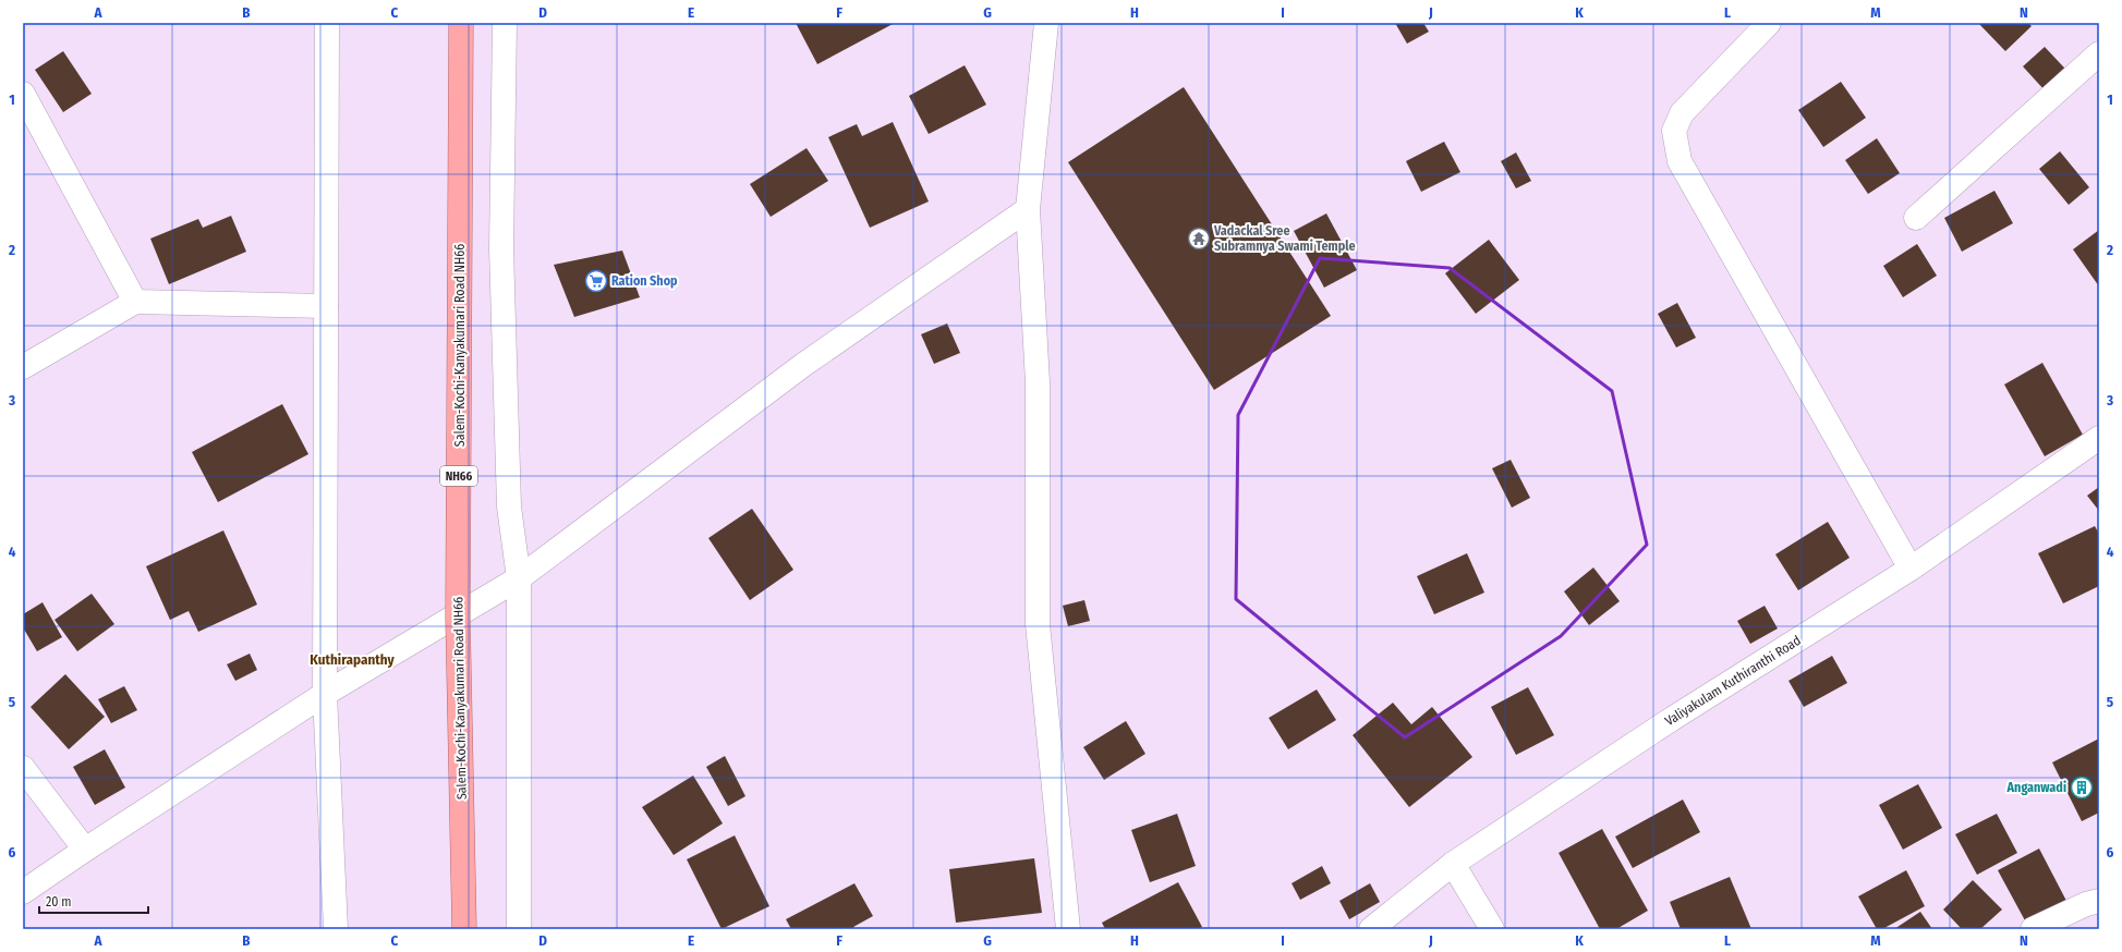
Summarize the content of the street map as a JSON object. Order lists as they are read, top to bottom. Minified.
{"streets":{"highway":["Salem-Kochi-Kanyakumari Road NH66","NH66"],"street":["Valiyakulam Kuthiranthi Road"]},"districts":["Kuthirapanthy"],"places":{"temple":["Vadackal Sree Subramnya Swami Temple"],"supermarket":["Ration Shop"],"building":["Anganwadi"]},"scale_bar":"20 m","grid":{"columns":["A","B","C","D","E","F","G","H","I","J","K","L","M","N"],"rows":["1","2","3","4","5","6"]}}
